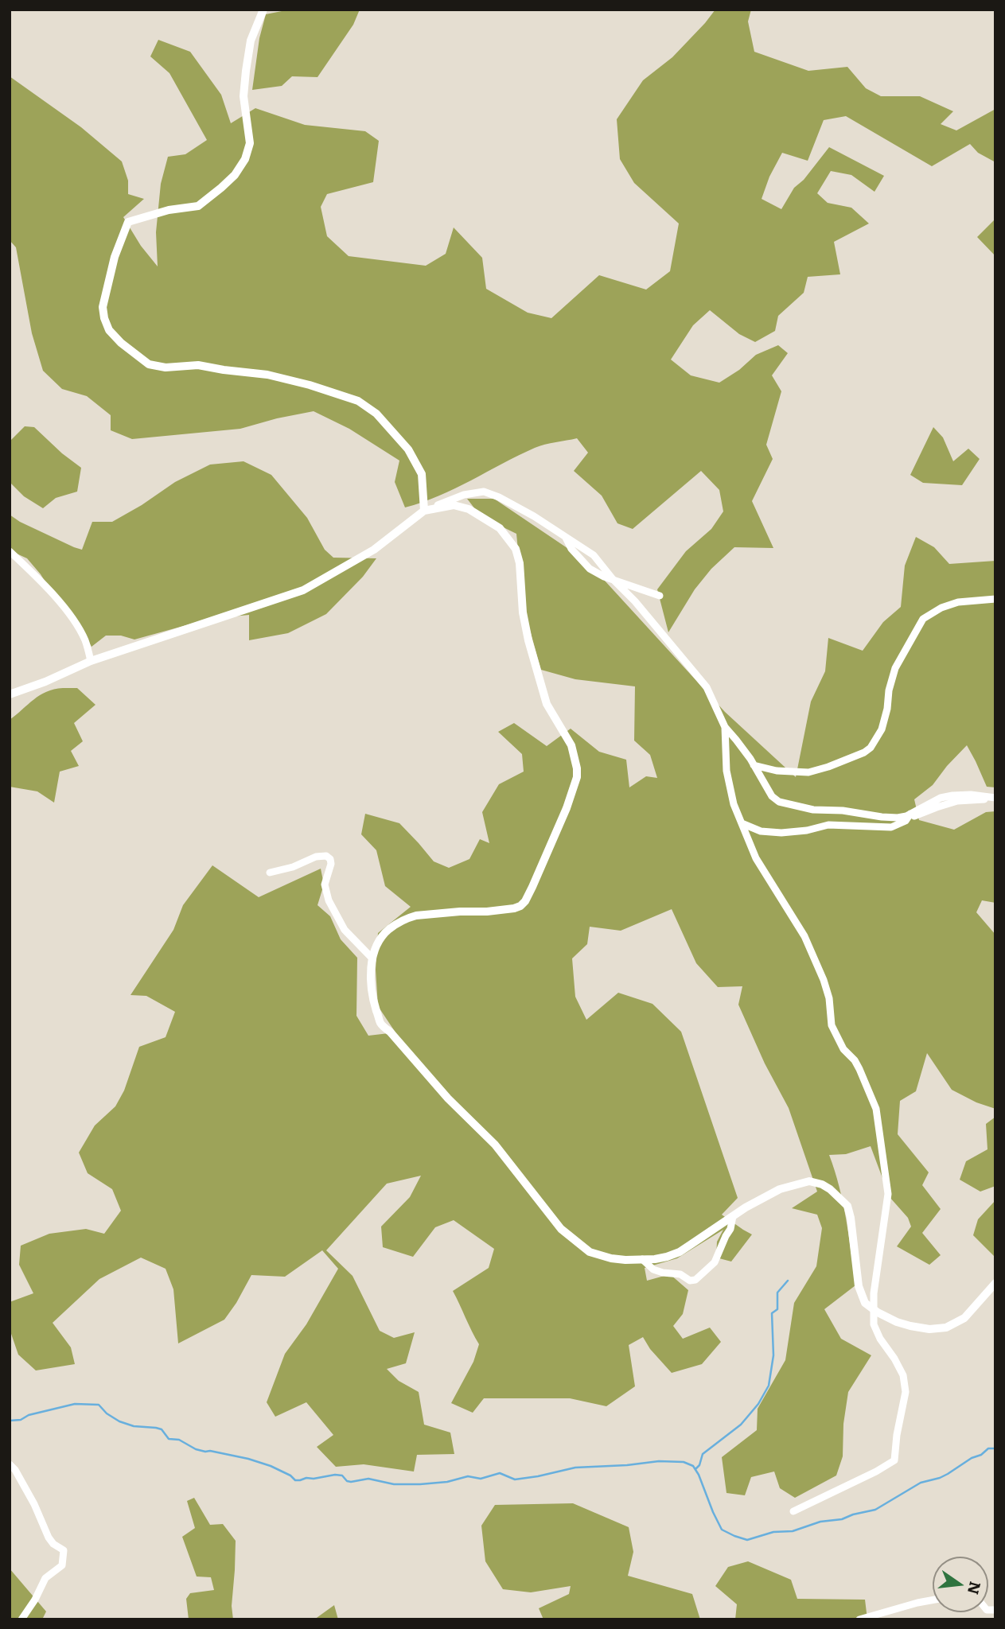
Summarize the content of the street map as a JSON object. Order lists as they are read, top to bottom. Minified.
{"north":"right"}
